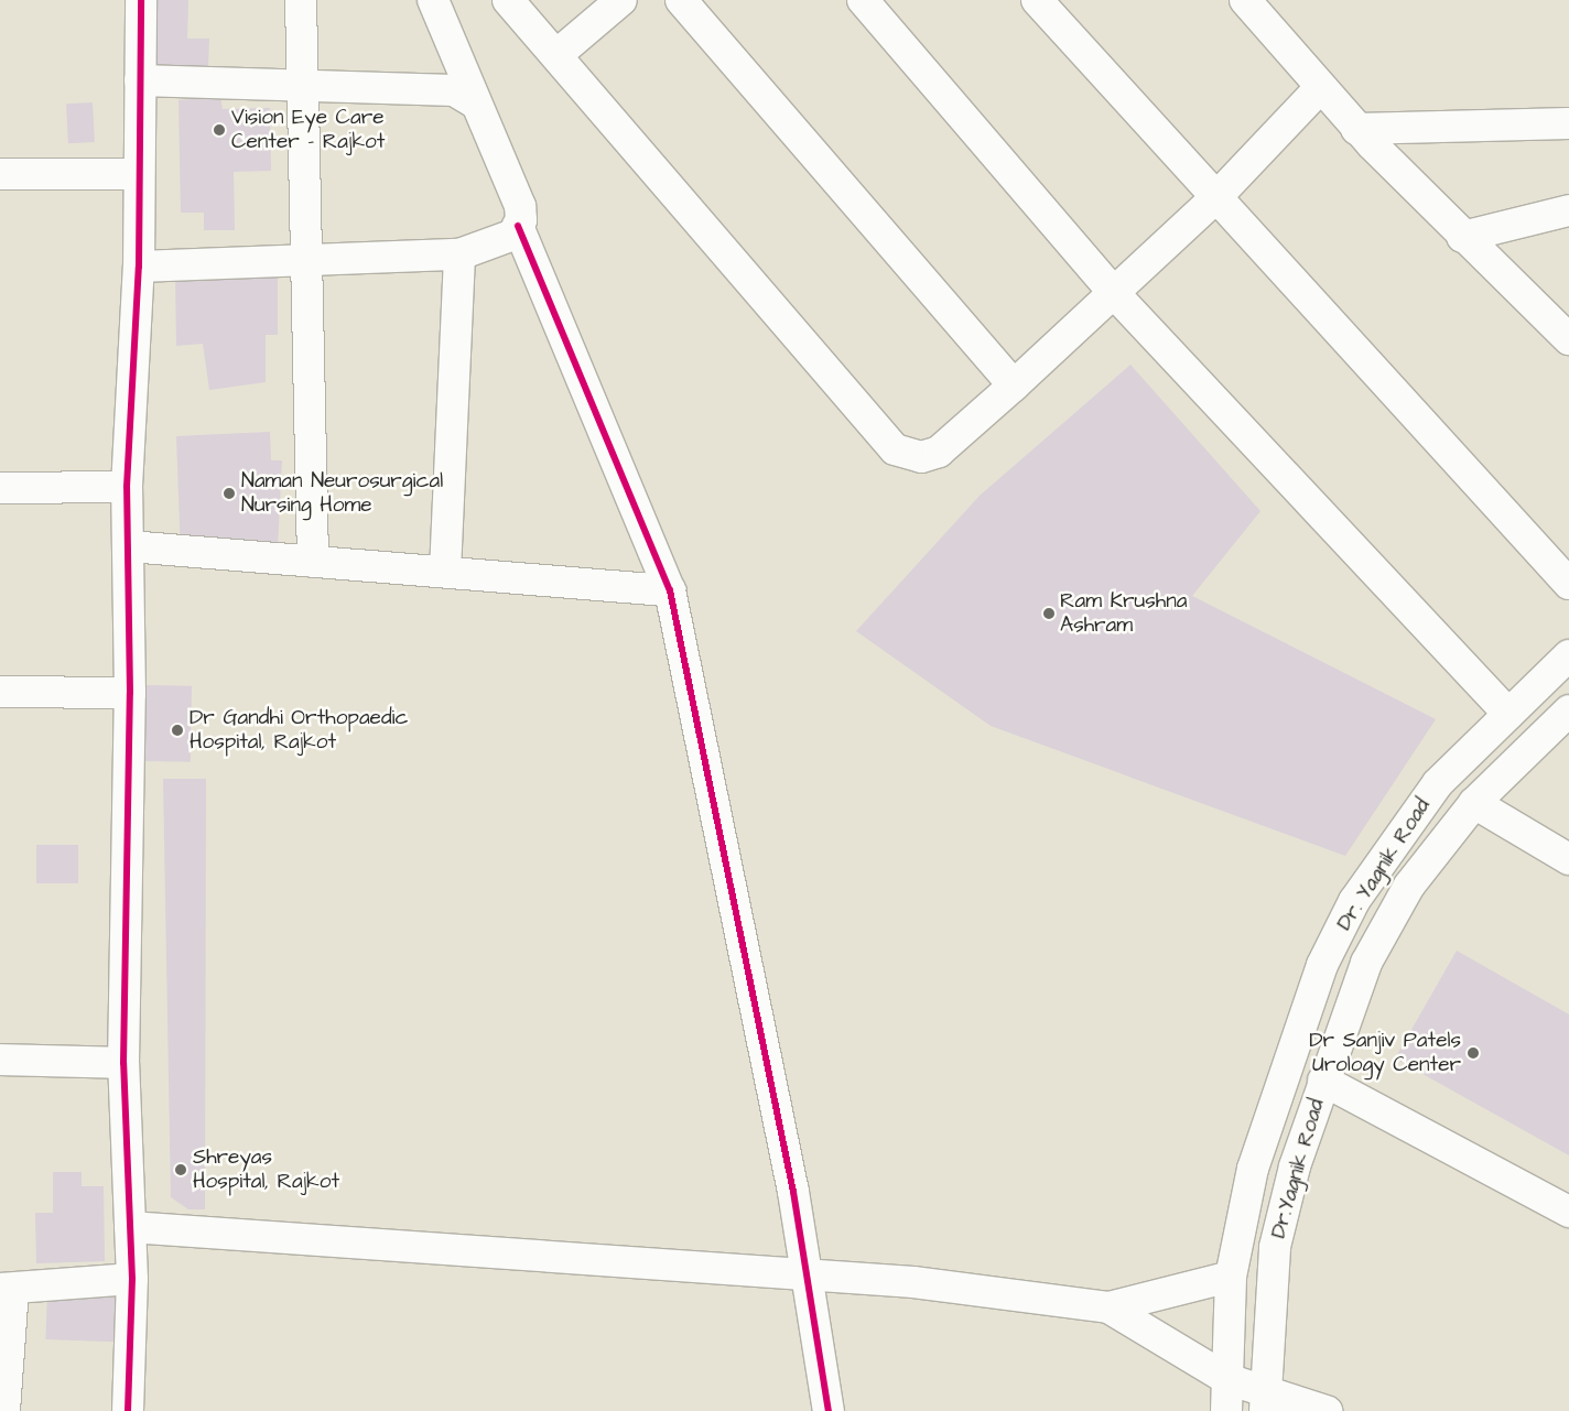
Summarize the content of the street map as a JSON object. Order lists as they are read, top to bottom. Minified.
{"streets":{"street":["Dr. Yagnik Road","Dr.Yagnik Road"]},"places":["Vision Eye Care Center - Rajkot","Naman Neurosurgical Nursing Home","Ram Krushna Ashram","Dr Gandhi Orthopaedic Hospital, Rajkot","Dr Sanjiv Patels Urology Center","Shreyas Hospital, Rajkot"]}
